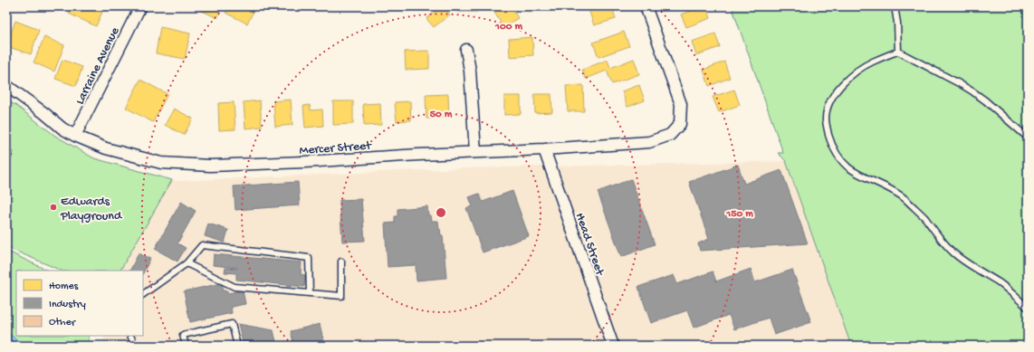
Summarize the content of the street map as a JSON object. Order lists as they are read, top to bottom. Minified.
{"streets":{"street":["Larraine Avenue","Mercer Street","Head Street"]},"crossings":[["Larraine Avenue","Mercer Street"],["Mercer Street","Head Street"]],"places":["Edwards Playground"],"legend":["Homes","Industry","Other"],"rings":["100 m","50 m","150 m"]}
